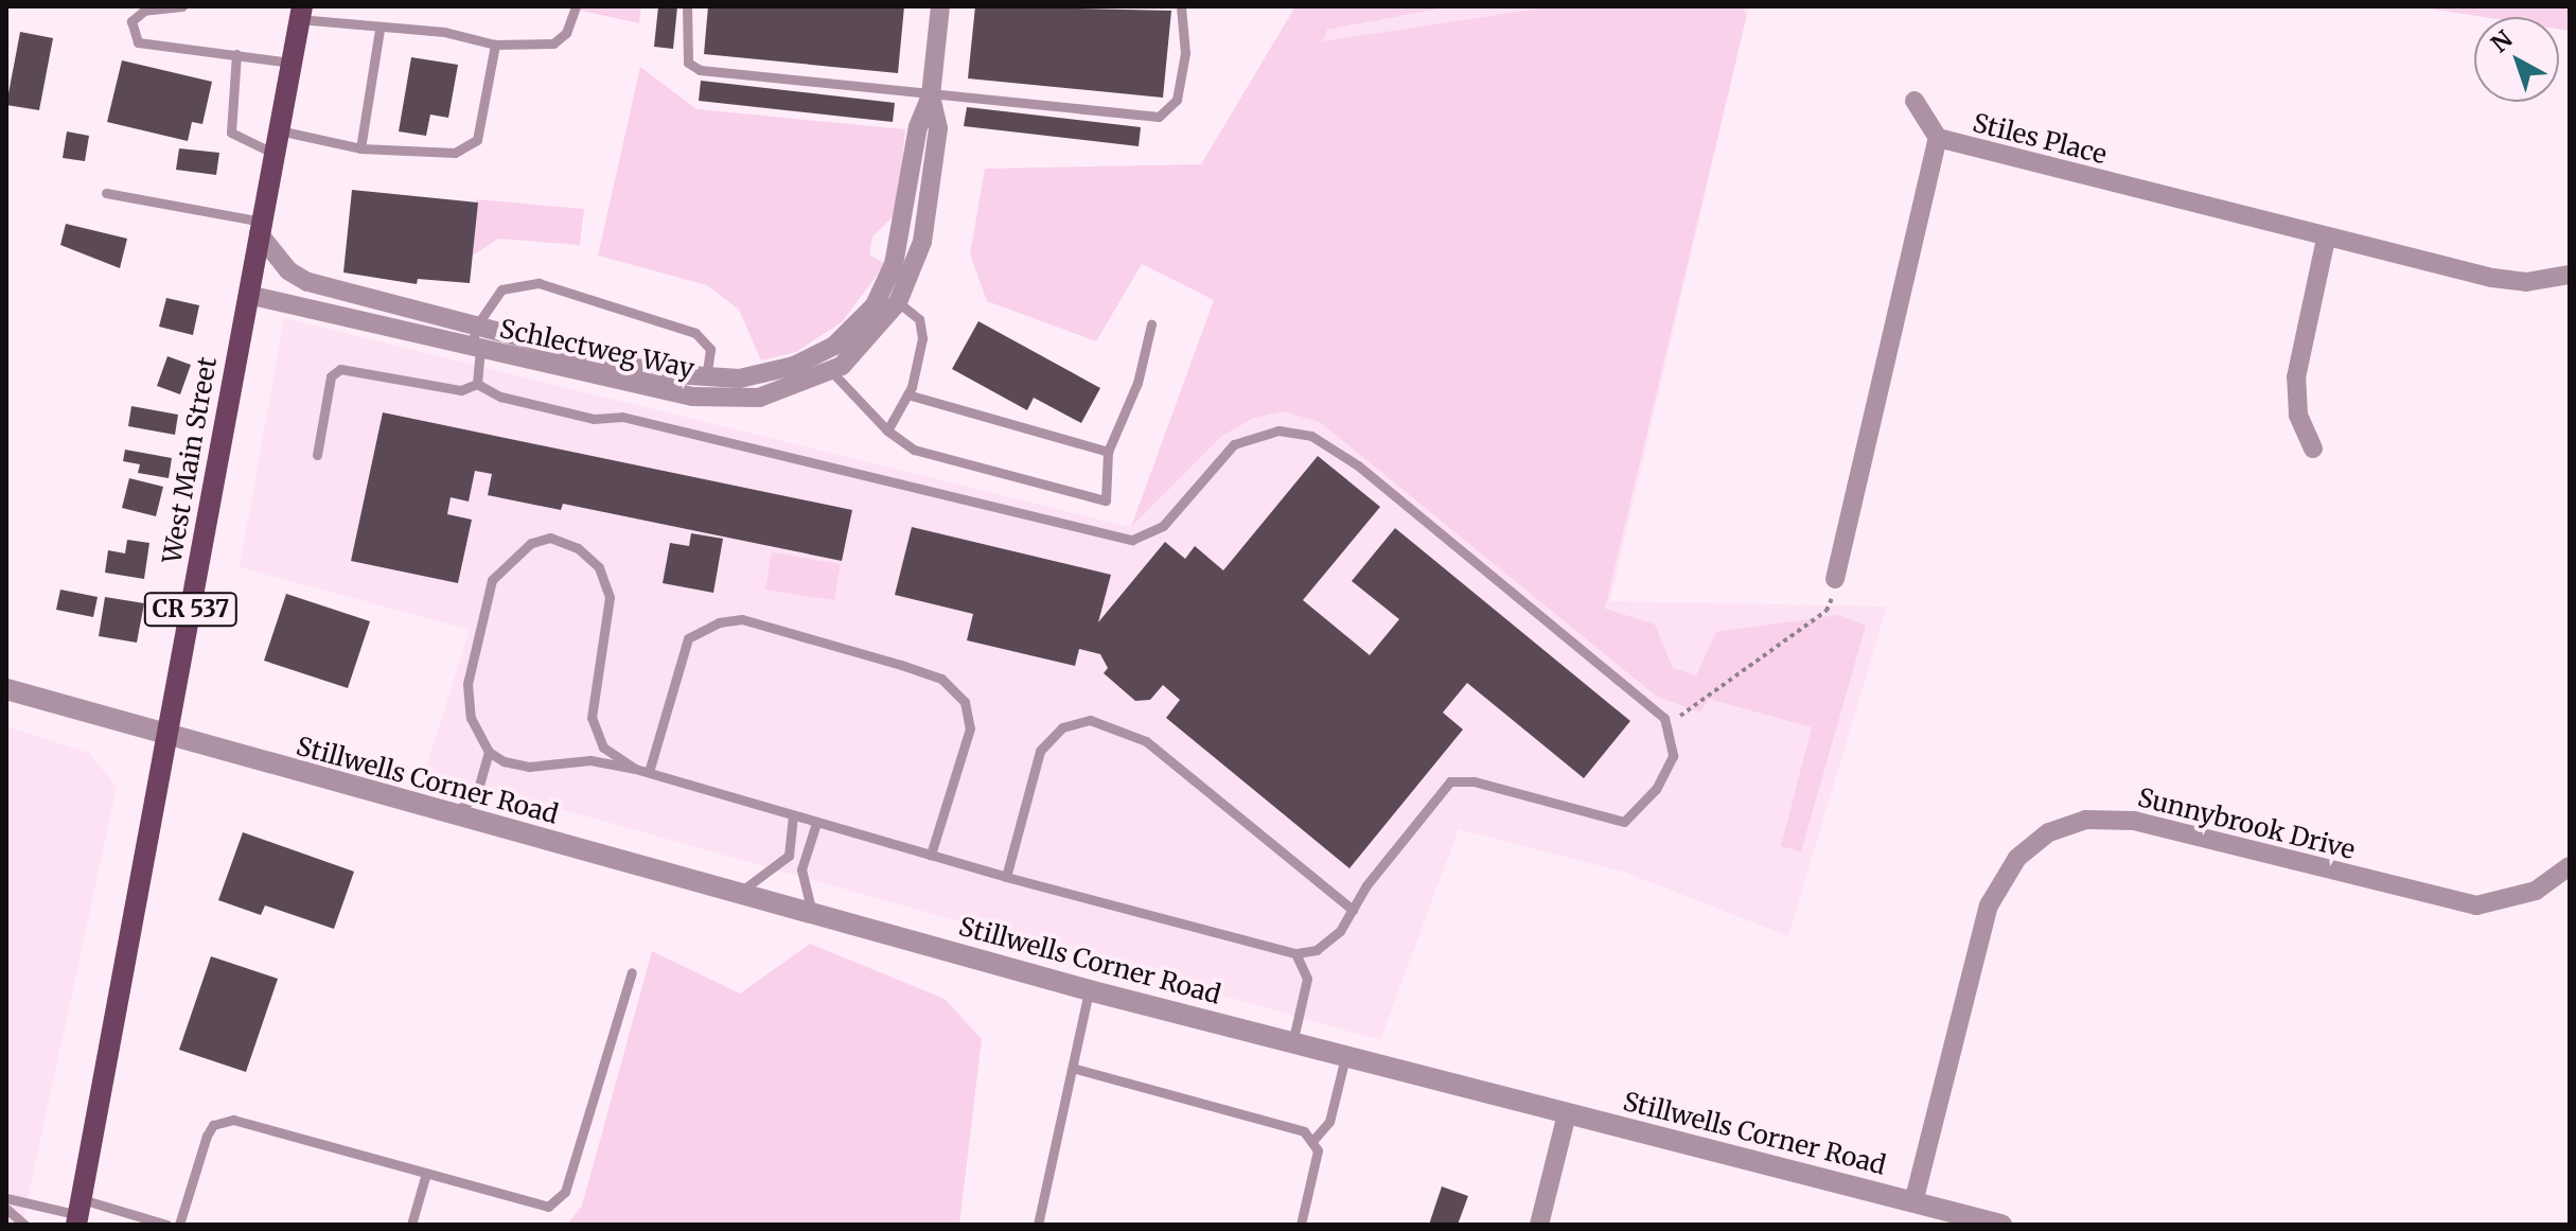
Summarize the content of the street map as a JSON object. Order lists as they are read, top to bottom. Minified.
{"streets":{"main road":["West Main Street","CR 537"],"street":["Stiles Place","Schlectweg Way","Stillwells Corner Road","Sunnybrook Drive"]},"crossings":[["Schlectweg Way","West Main Street"],["West Main Street","Stillwells Corner Road"],["Stillwells Corner Road","Sunnybrook Drive"]],"north":"top left"}
